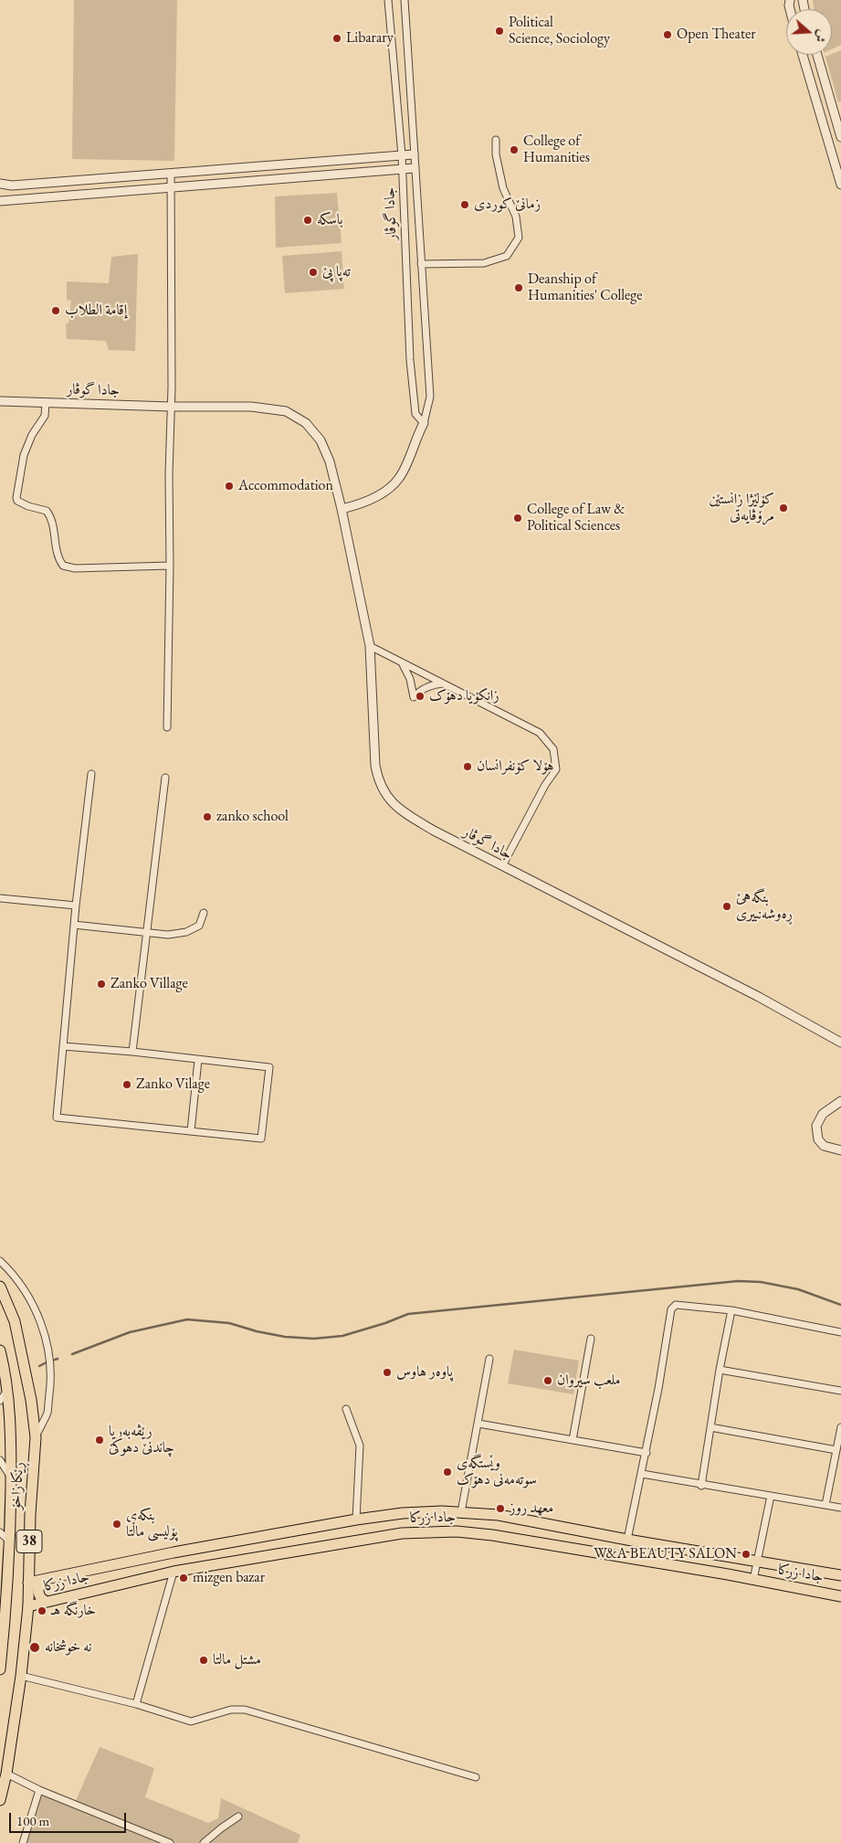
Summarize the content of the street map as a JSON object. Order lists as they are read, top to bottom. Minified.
{"streets":{"main road":["ڕێکا زاخۆ","جادا زرکا","38"],"street":["جادا گوڤار"]},"crossings":[["ڕێکا زاخۆ","جادا زرکا"]],"places":["Political Science, Sociology","Open Theater","Libarary","College of Humanities","زمانێ کوردی","باسکە","تەپا پێ","Deanship of Humanities' College","إقامة الطلاب","Accommodation","كۆلێژا زانستێن مرۆڤایەتی","College of Law & Political Sciences","زانکۆیا دهۆک","هۆلا كۆنفرانسان","zanko school","بنگه‌هێ ڕه‌وشه‌نبیرى","Zanko Village","Zanko Vilage","پاوەر هاوس","ملعب سيروان","رێڤەبەریا چاندنێ دهوکێ","وێستگەی سوتەمەنی دهۆک","معهد روز","بنکەی پۆلیسی ماڵتا","W&A BEAUTY SALON","mizgen bazar","خارنگه هـ","نه خوشخانه","مشتل مالتا"],"scale_bar":"100 m","north":"right"}
